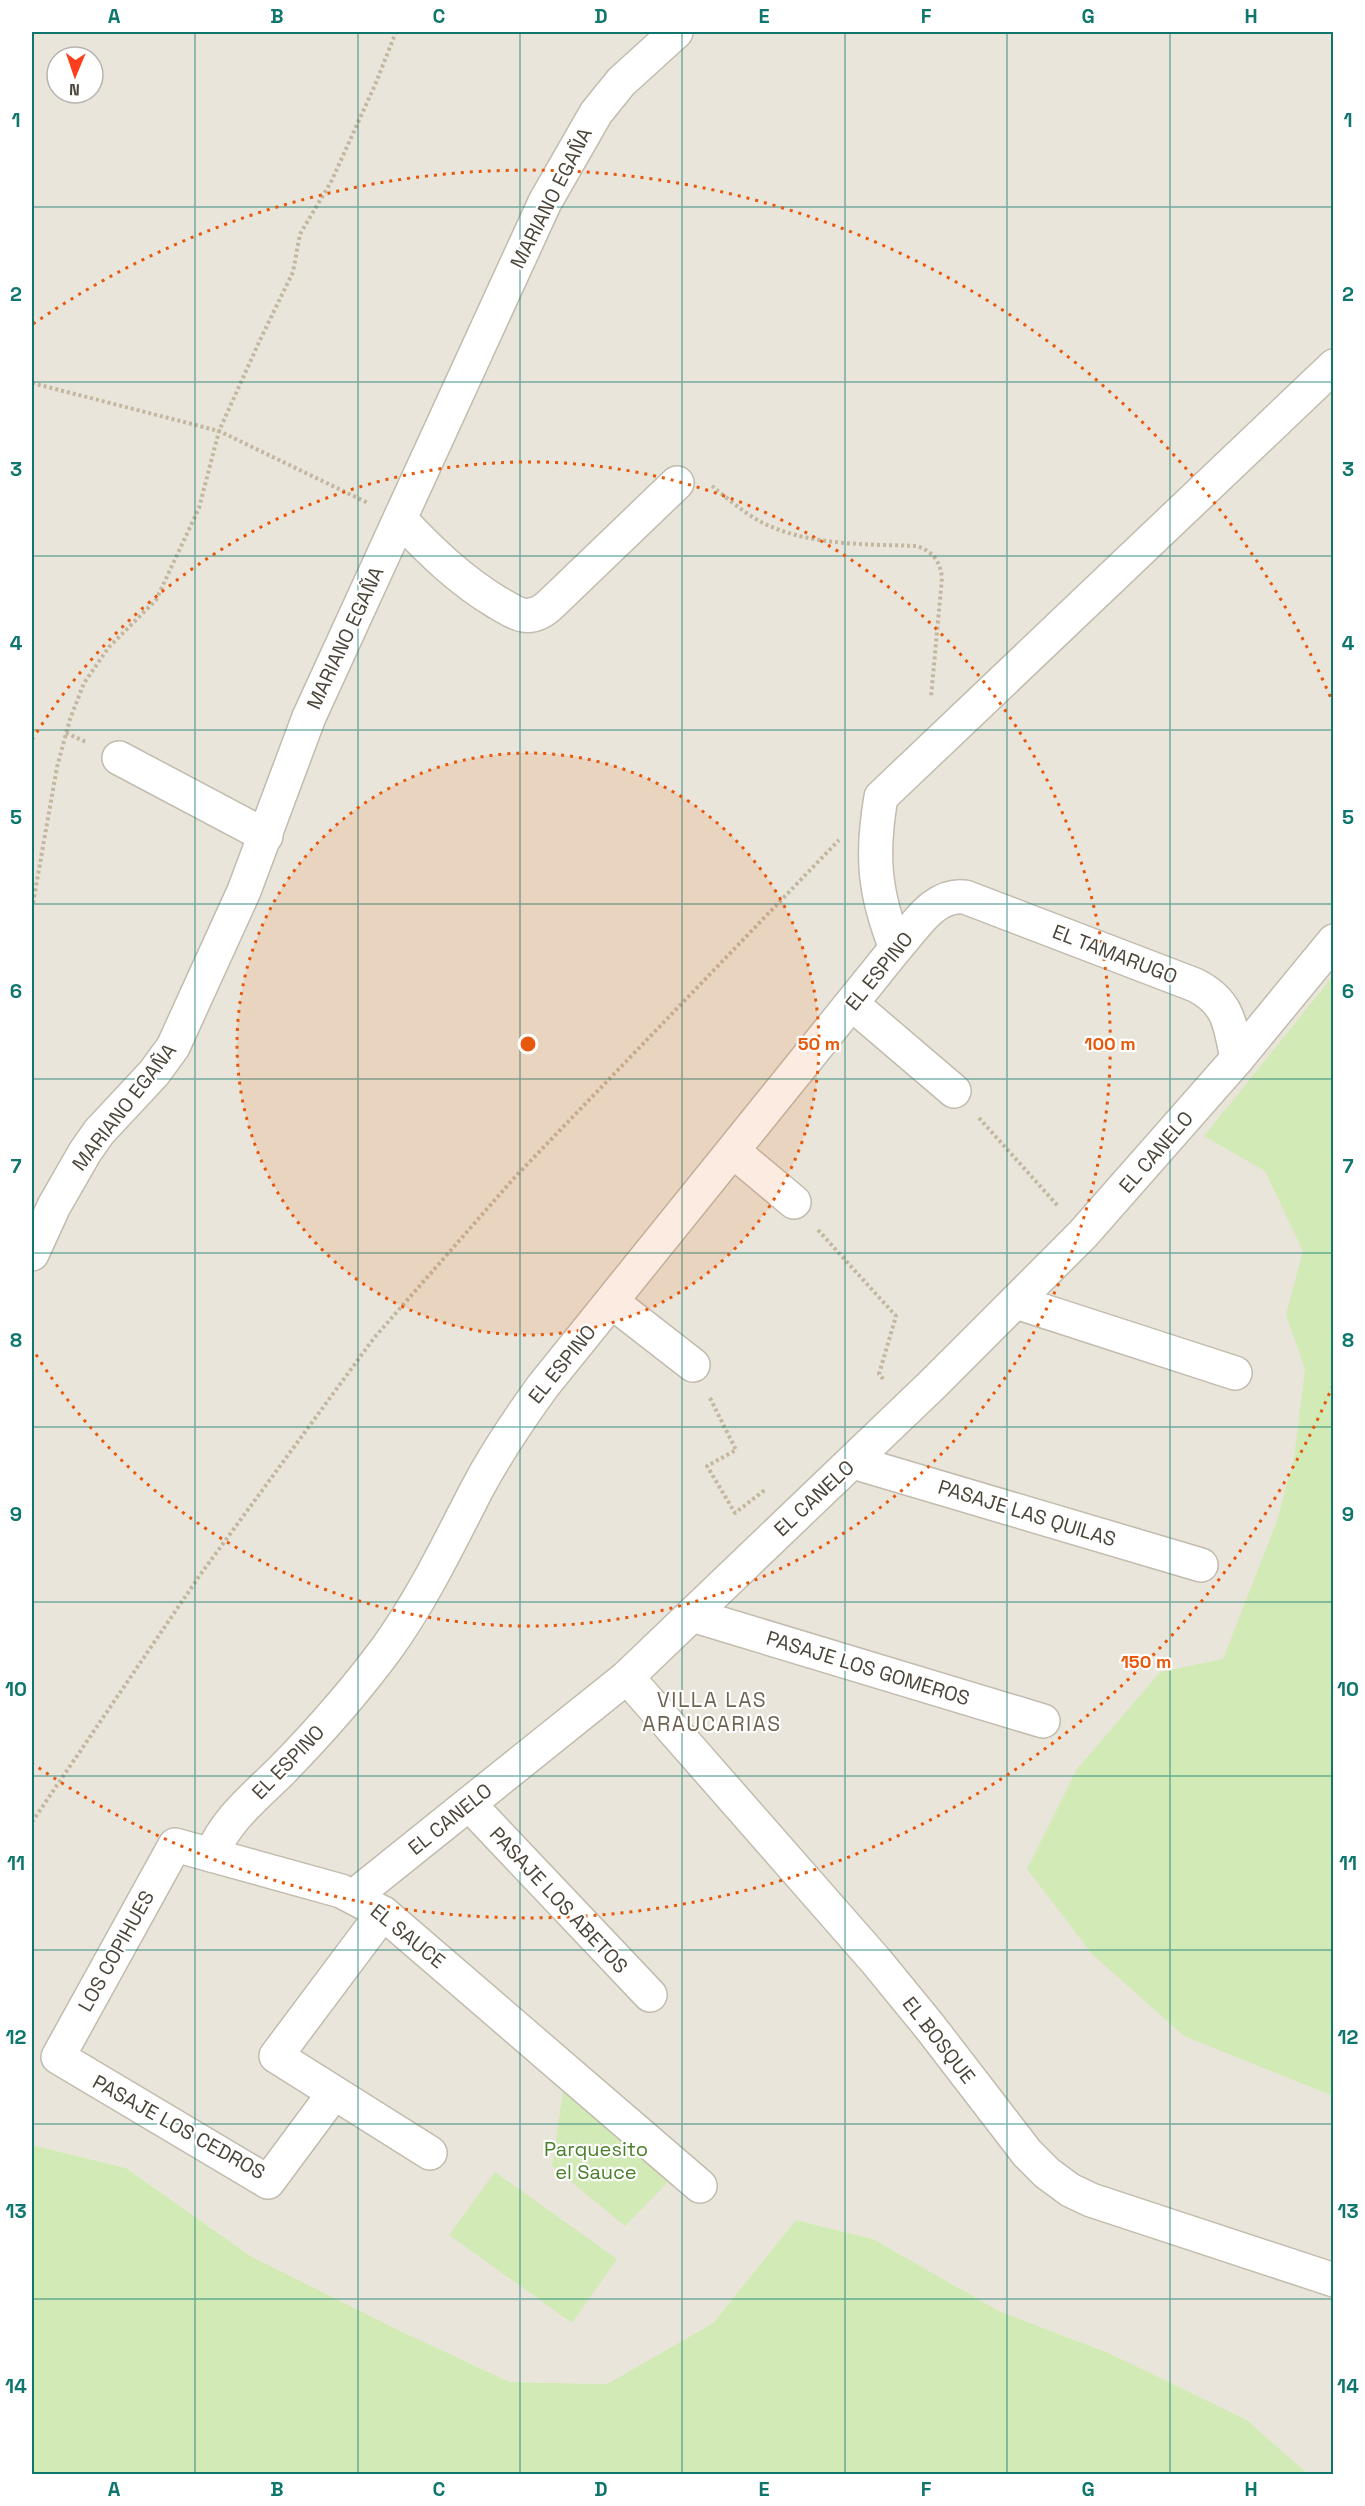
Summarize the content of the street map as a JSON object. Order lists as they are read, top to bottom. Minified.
{"streets":{"street":["MARIANO EGAÑA","EL TAMARUGO","EL ESPINO","EL CANELO","PASAJE LAS QUILAS","PASAJE LOS GOMEROS","PASAJE LOS ABETOS","EL SAUCE","LOS COPIHUES","EL BOSQUE","PASAJE LOS CEDROS"]},"crossings":[["EL TAMARUGO","EL ESPINO"],["EL TAMARUGO","EL CANELO"],["EL ESPINO","EL SAUCE"],["EL CANELO","PASAJE LAS QUILAS"],["EL CANELO","PASAJE LOS GOMEROS"],["EL CANELO","PASAJE LOS ABETOS"],["EL CANELO","EL SAUCE"],["EL CANELO","EL BOSQUE"],["EL SAUCE","LOS COPIHUES"],["LOS COPIHUES","PASAJE LOS CEDROS"]],"districts":["VILLA LAS ARAUCARIAS"],"parks":["Parquesito el Sauce"],"north":"bottom","grid":{"columns":["A","B","C","D","E","F","G","H"],"rows":["1","2","3","4","5","6","7","8","9","10","11","12","13","14"]},"rings":["50 m","100 m","150 m"]}
